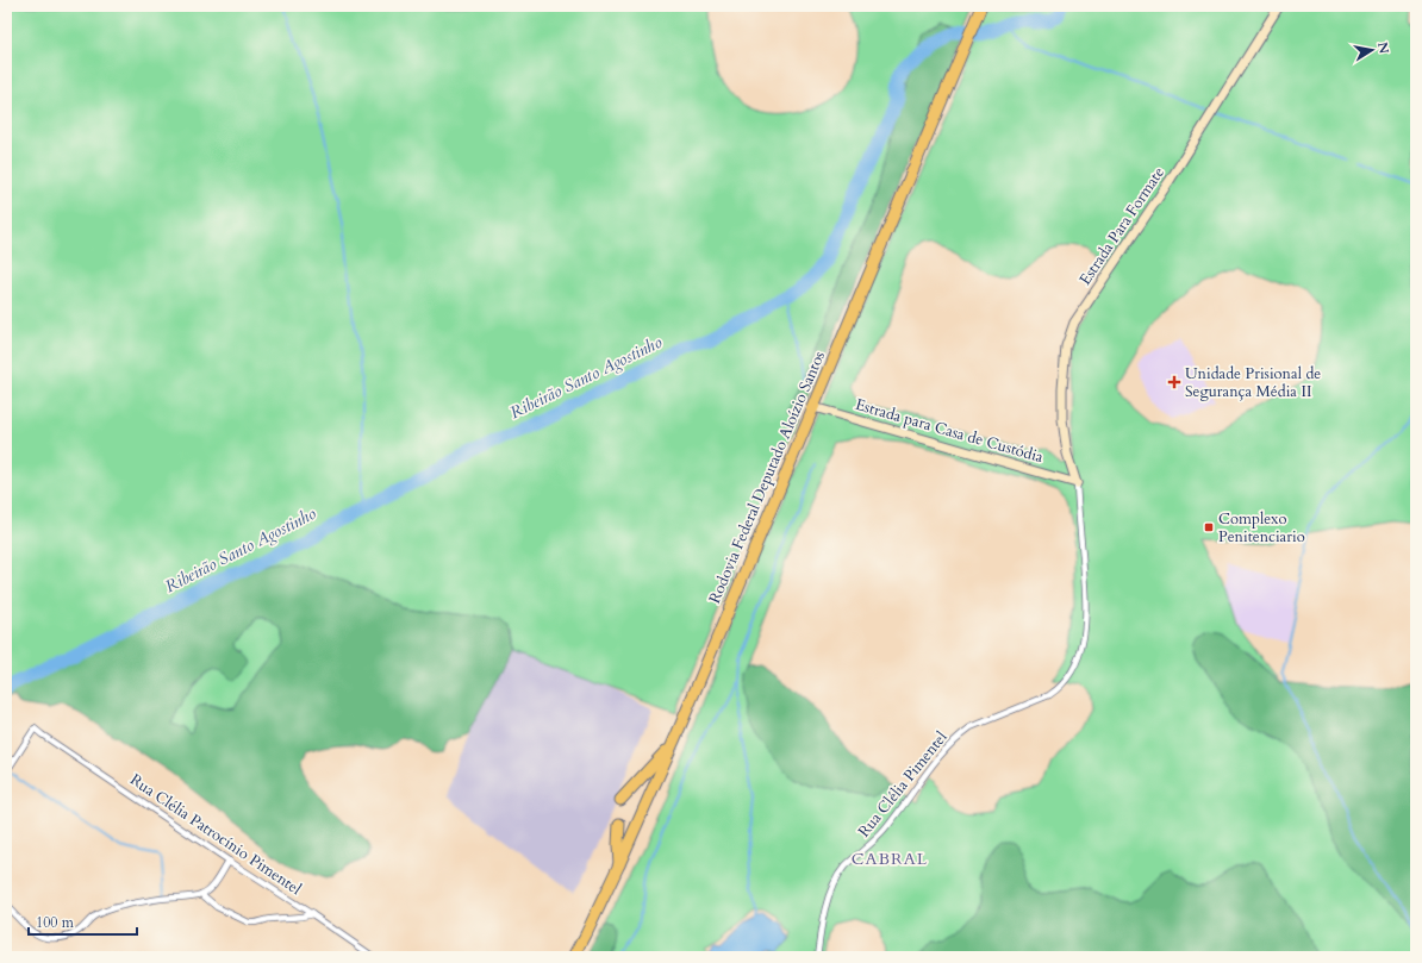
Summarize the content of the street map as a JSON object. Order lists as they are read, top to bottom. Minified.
{"streets":{"highway":["Rodovia Federal Deputado Aloízio Santos"],"street":["Estrada Para Formate","Estrada para Casa de Custódia","Rua Clélia Pimentel","Rua Clélia Patrocínio Pimentel"]},"crossings":[["Estrada Para Formate","Estrada para Casa de Custódia"],["Estrada Para Formate","Rua Clélia Pimentel"],["Estrada para Casa de Custódia","Rodovia Federal Deputado Aloízio Santos"],["Estrada para Casa de Custódia","Rua Clélia Pimentel"]],"districts":["CABRAL"],"water":["Ribeirão Santo Agostinho"],"places":{"health":["Unidade Prisional de Segurança Média II"],"transit":["Complexo Penitenciario"]},"scale_bar":"100 m","north":"right"}
